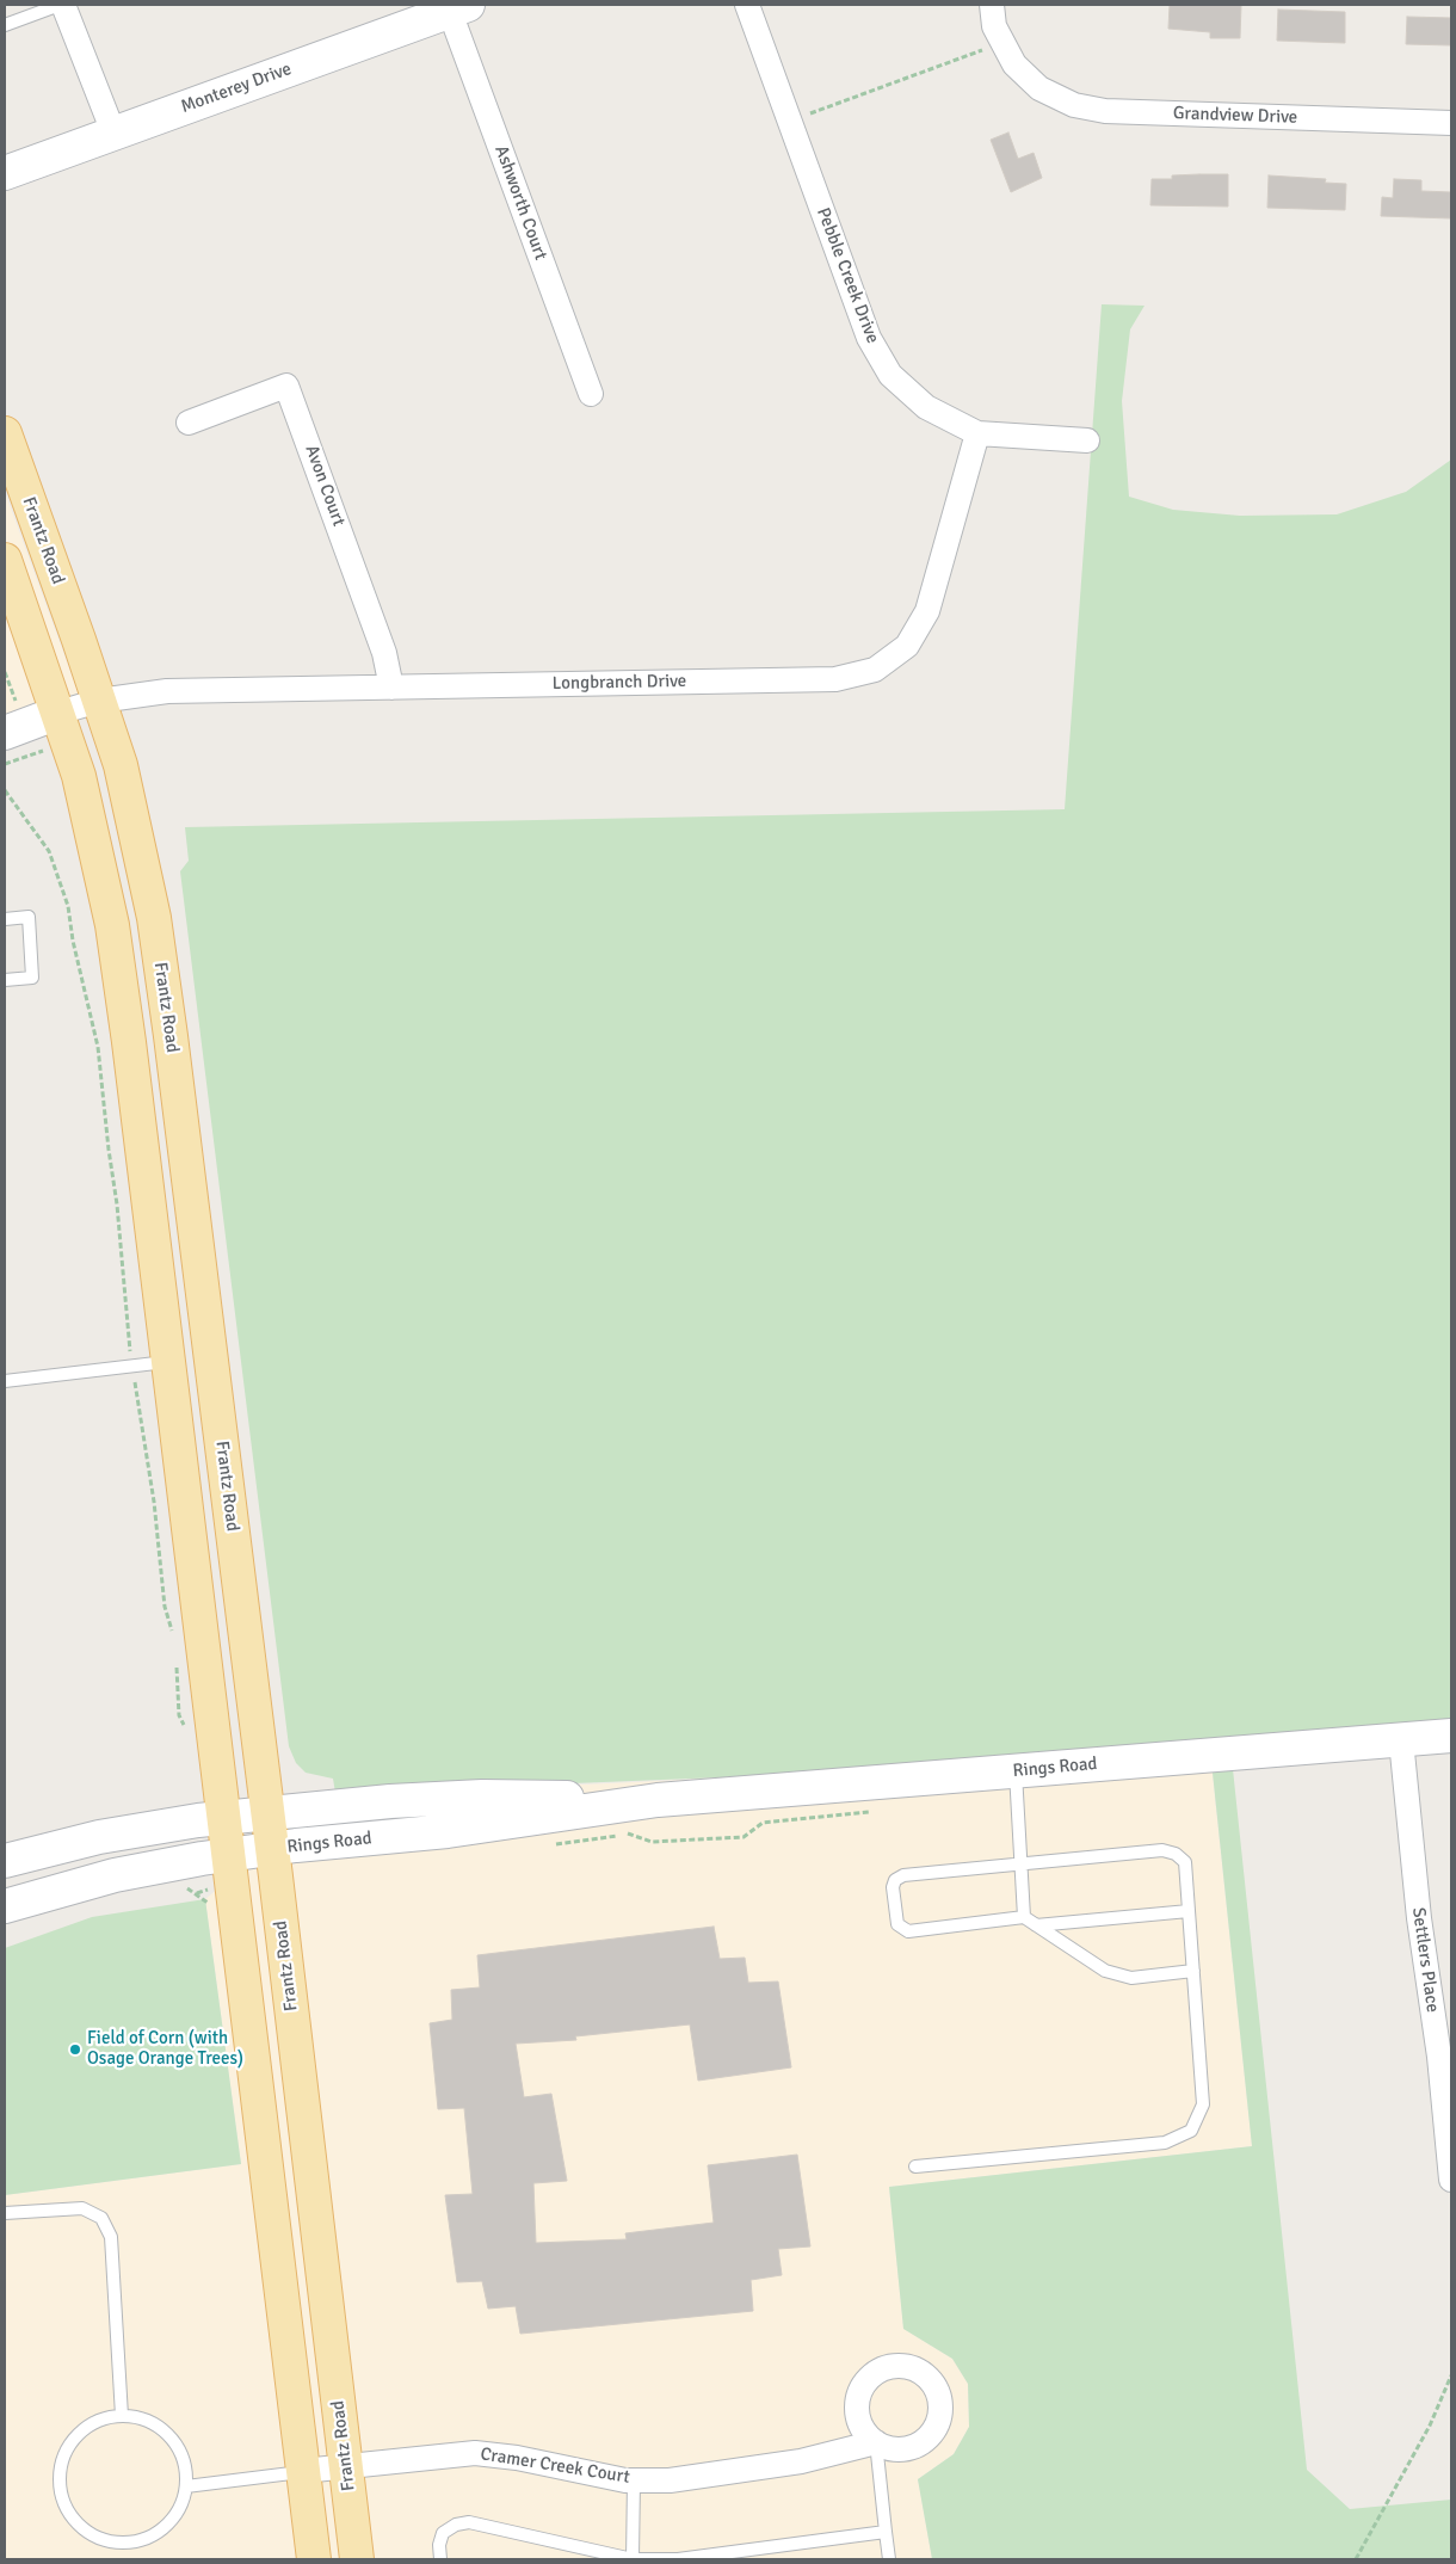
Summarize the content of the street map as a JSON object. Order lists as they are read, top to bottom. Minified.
{"streets":{"main road":["Monterey Drive","Frantz Road","Rings Road"],"street":["Grandview Drive","Ashworth Court","Pebble Creek Drive","Avon Court","Longbranch Drive","Settlers Place","Cramer Creek Court"]},"crossings":[["Monterey Drive","Ashworth Court"],["Pebble Creek Drive","Longbranch Drive"],["Avon Court","Longbranch Drive"],["Frantz Road","Longbranch Drive"],["Frantz Road","Rings Road"],["Frantz Road","Cramer Creek Court"],["Rings Road","Settlers Place"]],"places":["Field of Corn (with Osage Orange Trees)"]}
